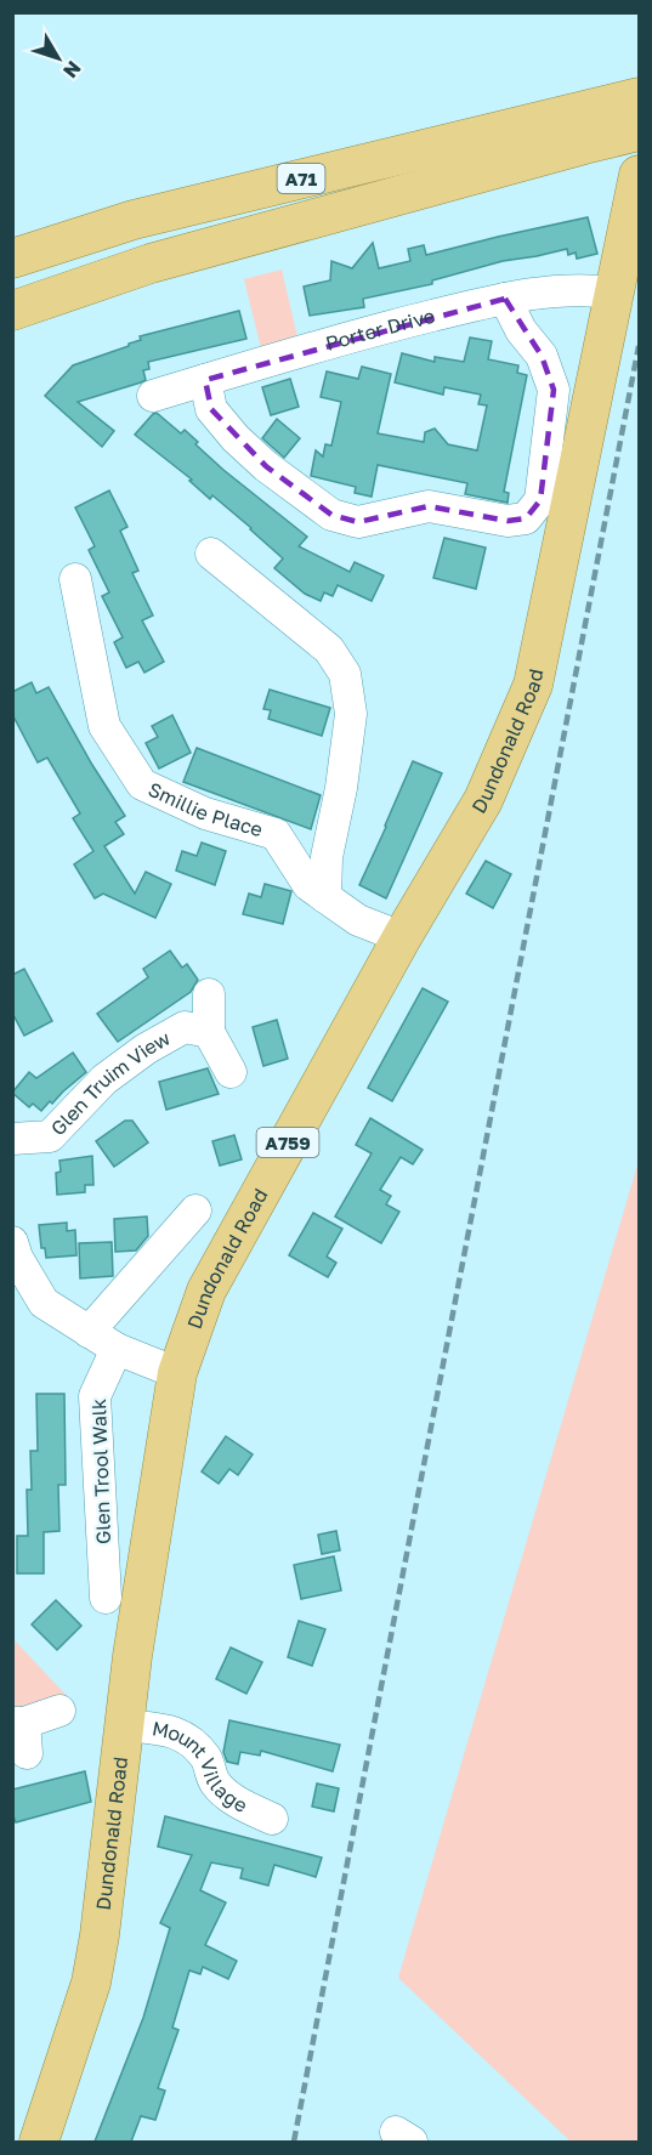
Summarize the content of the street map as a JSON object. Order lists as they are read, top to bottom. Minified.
{"streets":{"main road":["A71","Dundonald Road","A759"],"street":["Porter Drive","Smillie Place","Glen Truim View","Glen Trool Walk","Mount Village"]},"crossings":[["Porter Drive","Dundonald Road"],["Dundonald Road","Smillie Place"],["Dundonald Road","Mount Village"]],"north":"bottom right"}
